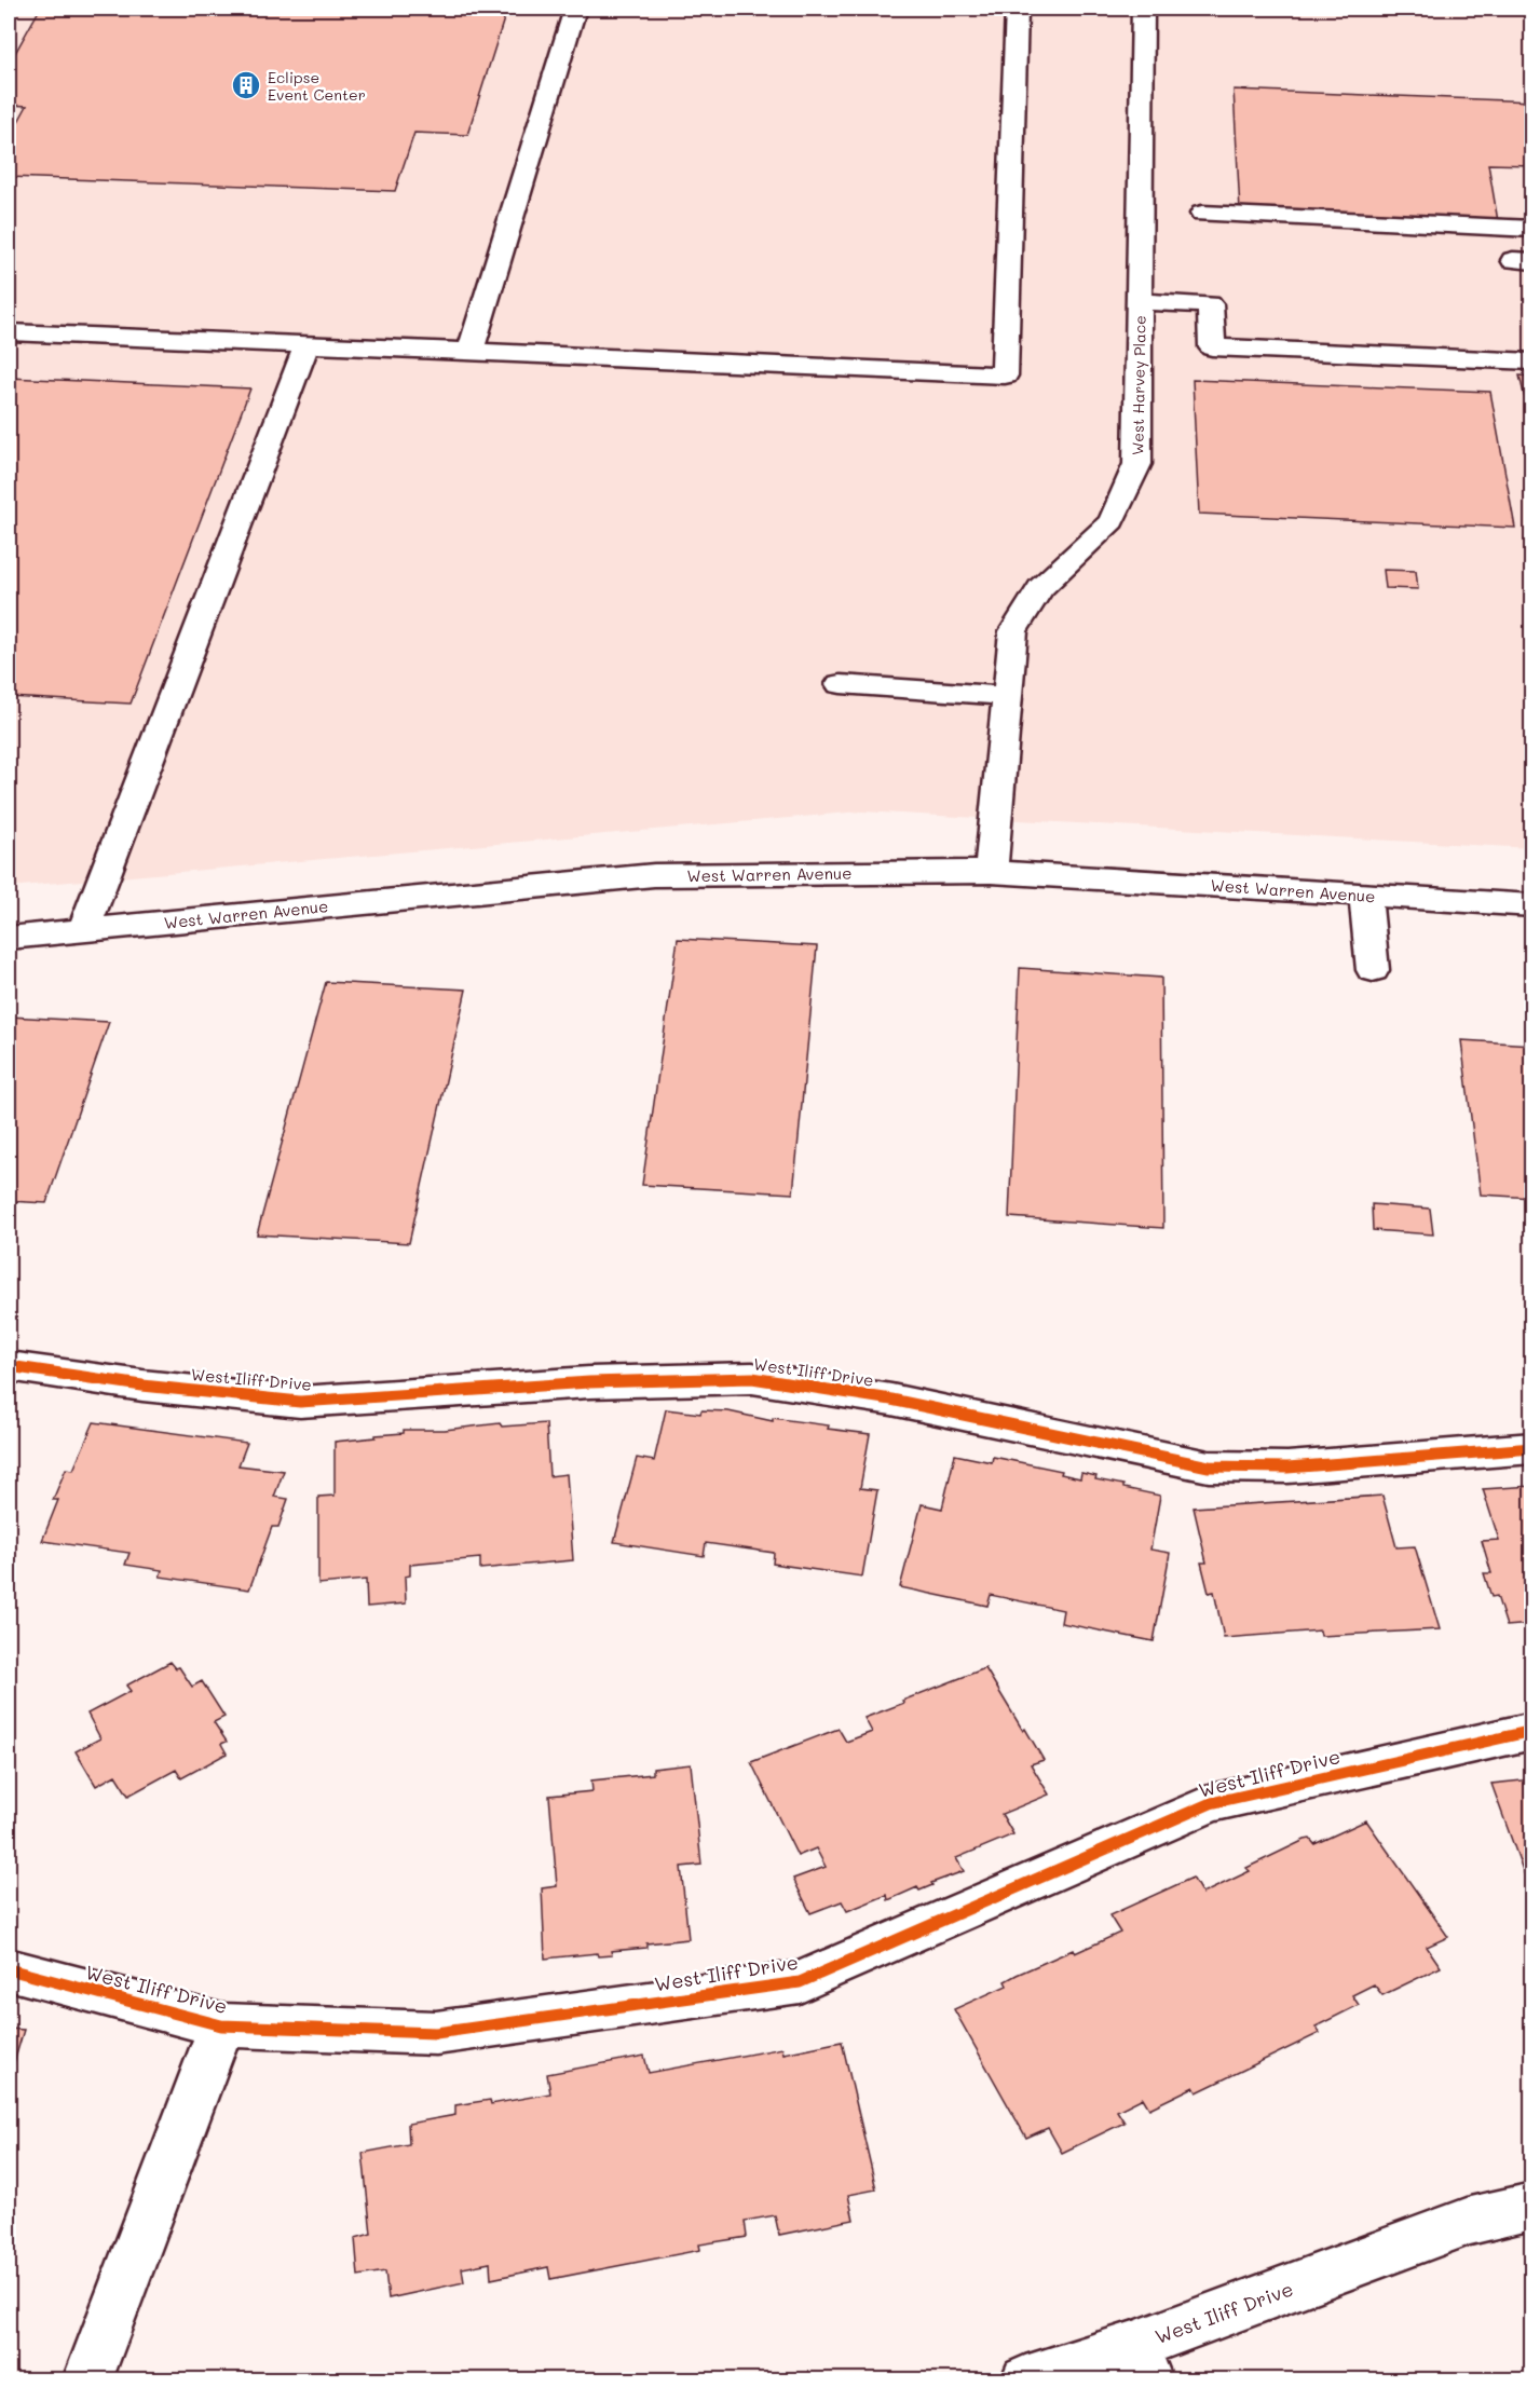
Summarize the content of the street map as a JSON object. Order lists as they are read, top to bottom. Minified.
{"streets":{"street":["West Harvey Place","West Warren Avenue","West Iliff Drive"]},"crossings":[["West Harvey Place","West Warren Avenue"]],"places":{"building":["Eclipse Event Center"]}}
